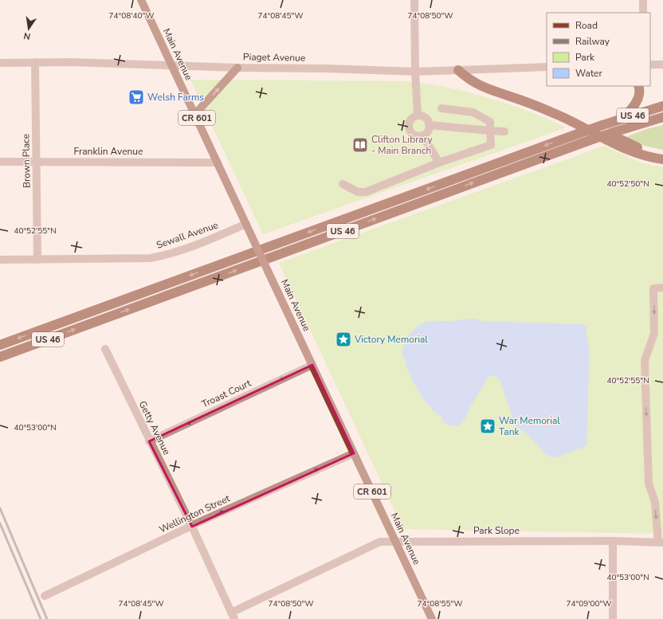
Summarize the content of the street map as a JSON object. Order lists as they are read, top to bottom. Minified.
{"streets":{"highway":["US 46"],"main road":["Main Avenue","CR 601"],"street":["Piaget Avenue","Franklin Avenue","Brown Place","Sewall Avenue","Troast Court","Getty Avenue","Wellington Street","Park Slope"]},"crossings":[["Main Avenue","Piaget Avenue"],["Main Avenue","Franklin Avenue"],["Main Avenue","Sewall Avenue"],["Main Avenue","Troast Court"],["Main Avenue","Wellington Street"],["Main Avenue","Park Slope"],["Piaget Avenue","Brown Place"],["Franklin Avenue","Brown Place"],["Brown Place","Sewall Avenue"],["Troast Court","Getty Avenue"],["Getty Avenue","Wellington Street"],["Getty Avenue","Park Slope"]],"one_way":["Troast Court","Wellington Street"],"places":{"supermarket":["Welsh Farms"],"library":["Clifton Library - Main Branch"],"place":["Victory Memorial","War Memorial Tank"]},"legend":["Road","Railway","Park","Water"],"north":"bottom","coordinates":["74°08'40\"W","74°08'45\"W","74°08'50\"W","40°52'50\"N","40°52'55\"N","40°53'00\"N","74°08'55\"W","74°09'00\"W"]}
